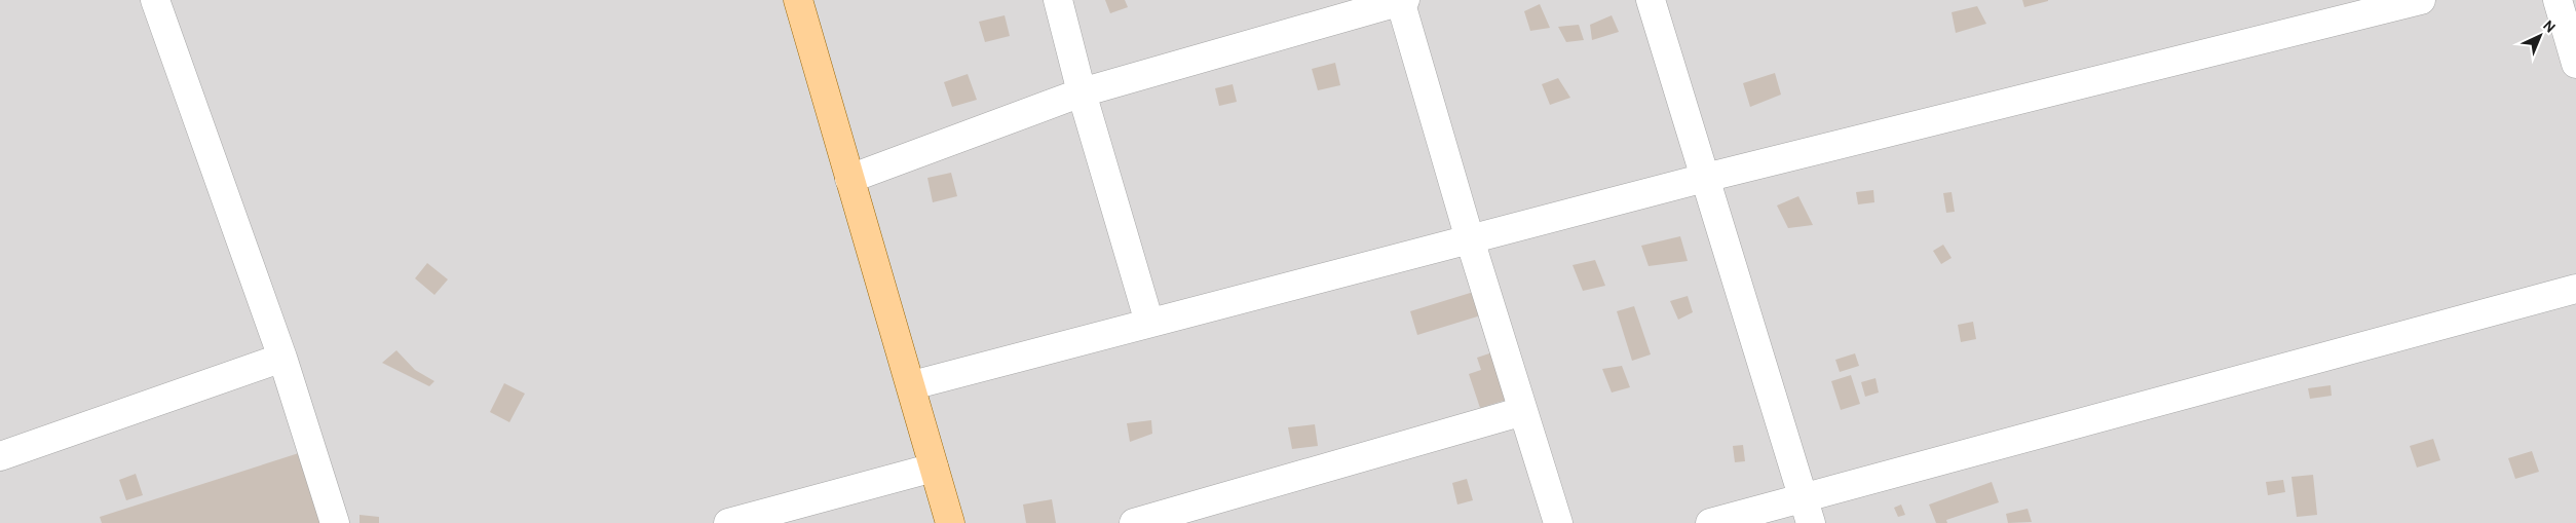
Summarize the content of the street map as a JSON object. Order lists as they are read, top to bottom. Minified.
{"north":"top right"}
